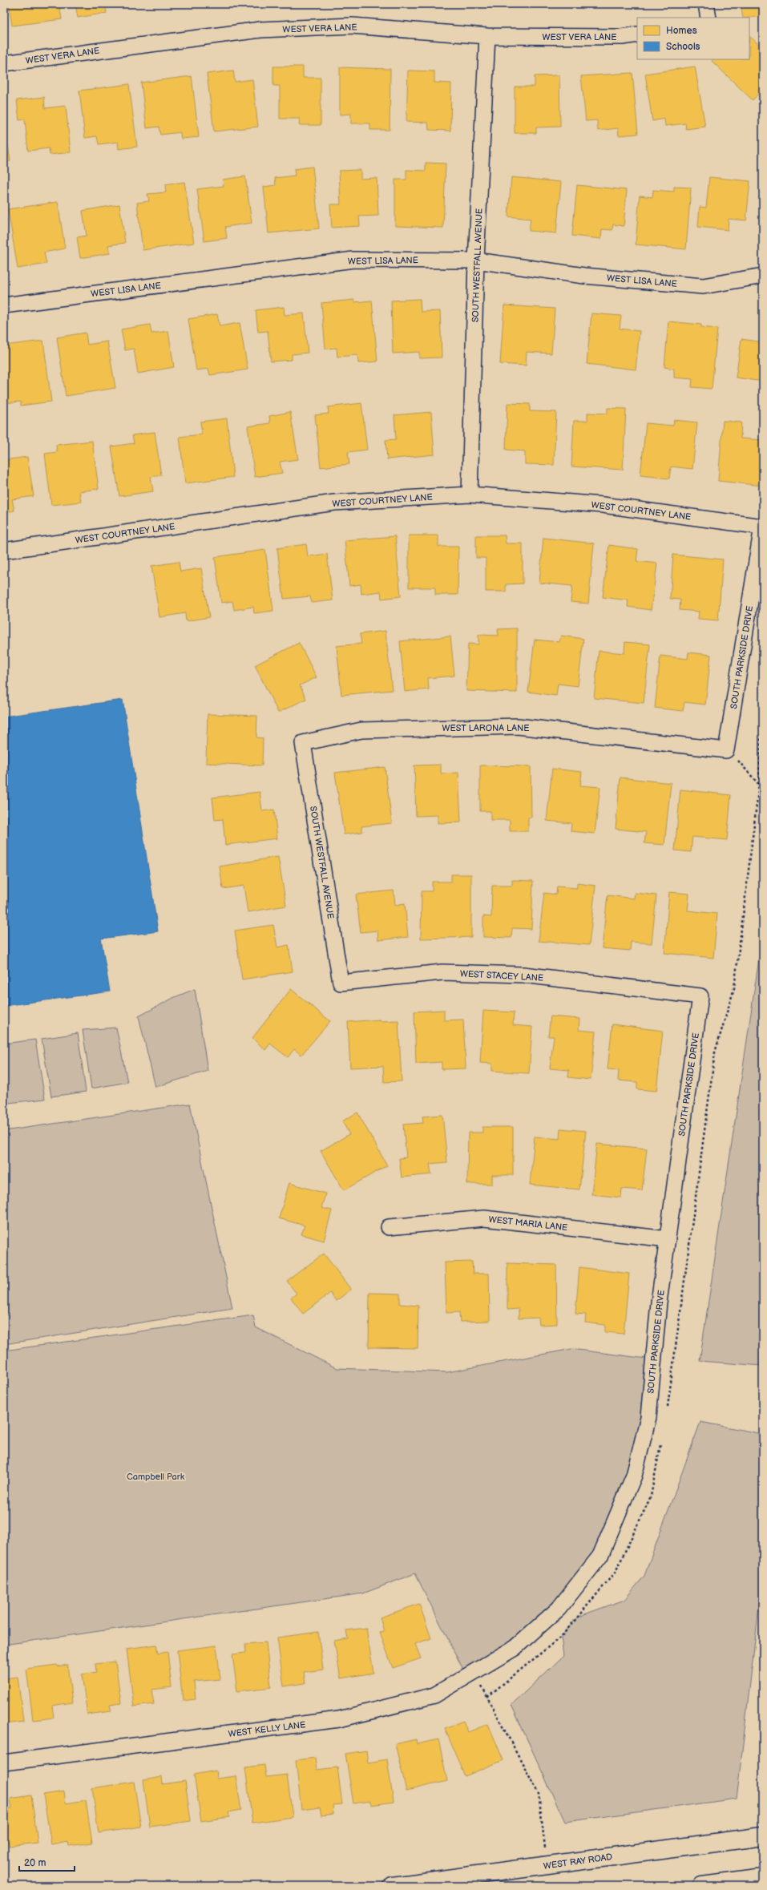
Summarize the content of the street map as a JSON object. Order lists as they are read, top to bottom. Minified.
{"streets":{"main road":["WEST RAY ROAD"],"street":["WEST VERA LANE","WEST LISA LANE","SOUTH WESTFALL AVENUE","WEST COURTNEY LANE","SOUTH PARKSIDE DRIVE","WEST LARONA LANE","WEST STACEY LANE","WEST MARIA LANE","WEST KELLY LANE"]},"crossings":[["WEST VERA LANE","SOUTH WESTFALL AVENUE"],["WEST LISA LANE","SOUTH WESTFALL AVENUE"],["SOUTH WESTFALL AVENUE","WEST COURTNEY LANE"],["SOUTH WESTFALL AVENUE","WEST LARONA LANE"],["SOUTH WESTFALL AVENUE","WEST STACEY LANE"],["WEST COURTNEY LANE","SOUTH PARKSIDE DRIVE"],["SOUTH PARKSIDE DRIVE","WEST LARONA LANE"],["SOUTH PARKSIDE DRIVE","WEST STACEY LANE"],["SOUTH PARKSIDE DRIVE","WEST MARIA LANE"],["SOUTH PARKSIDE DRIVE","WEST KELLY LANE"]],"parks":["Campbell Park"],"legend":["Homes","Schools"],"scale_bar":"20 m"}
